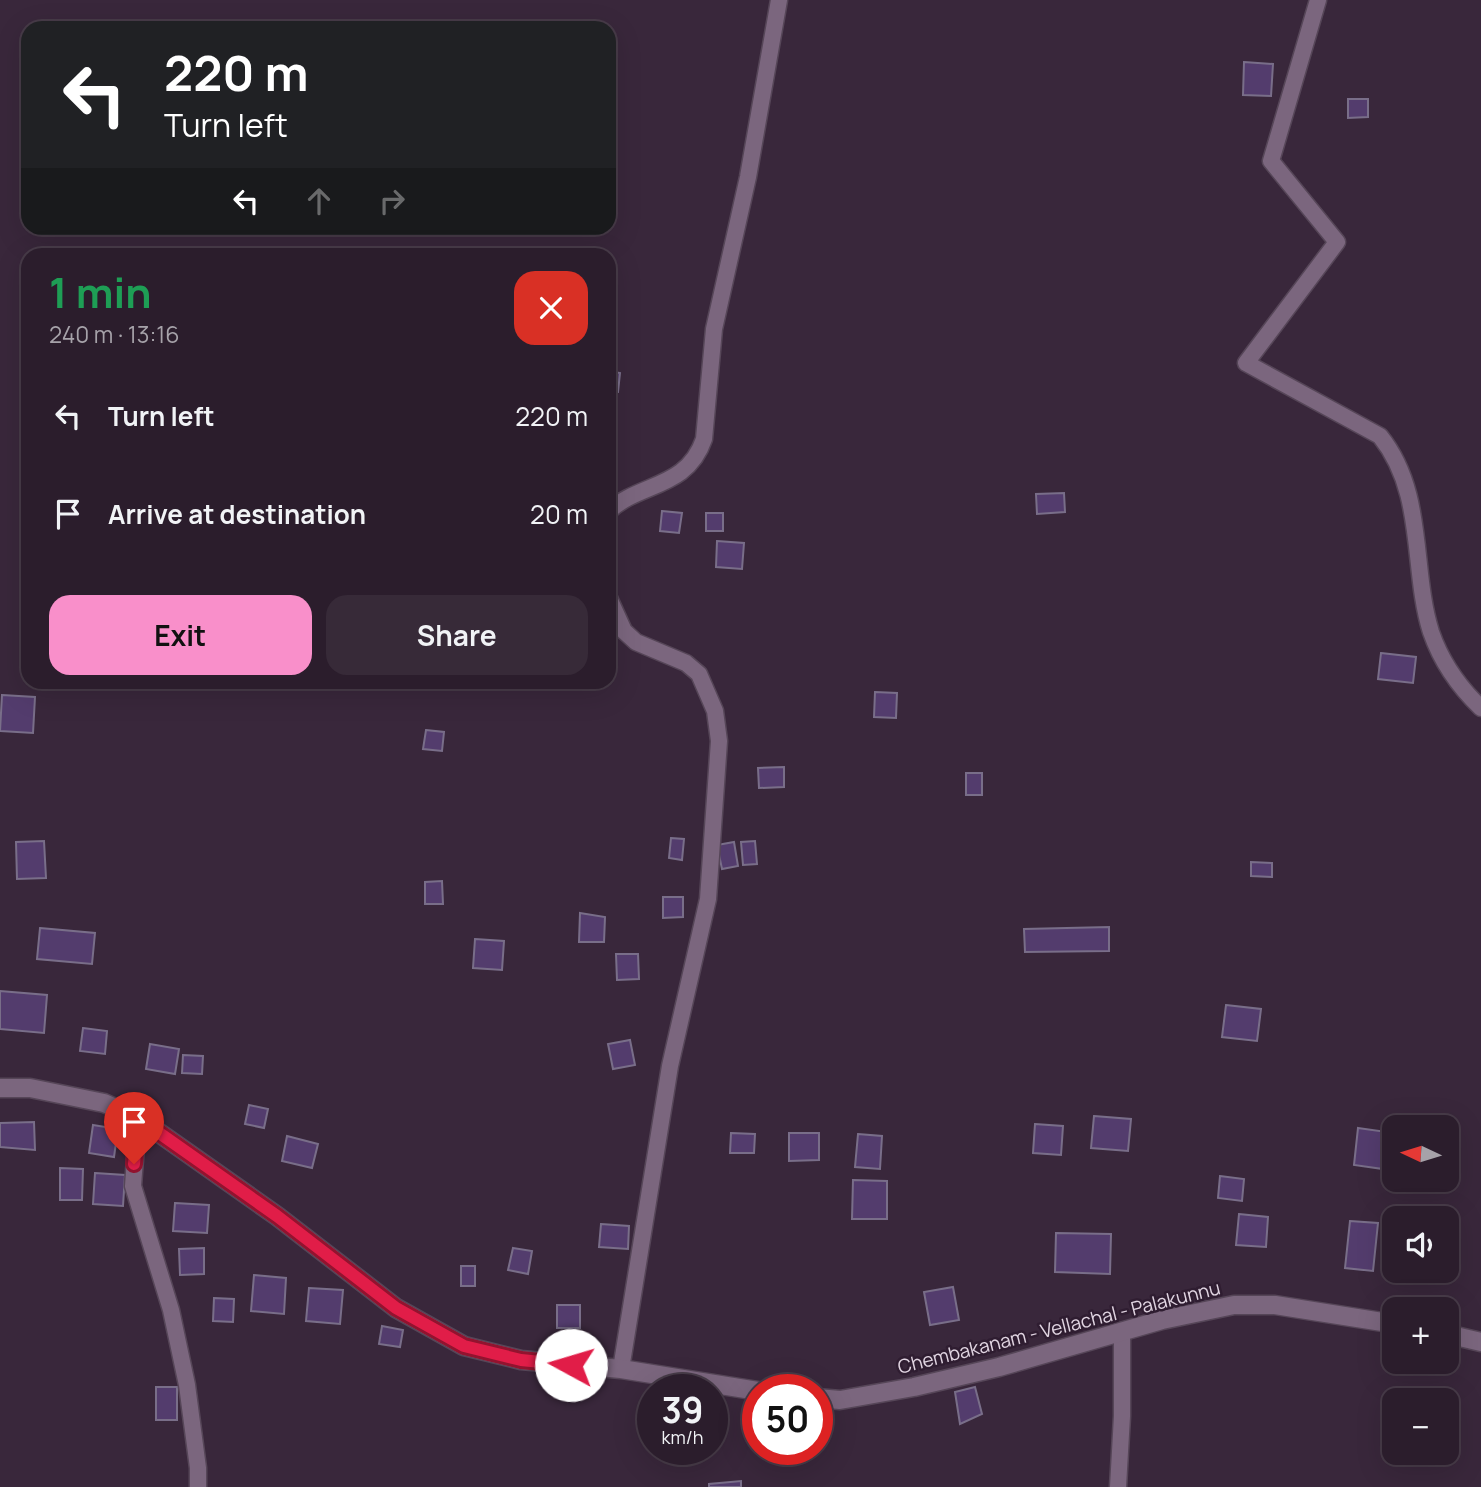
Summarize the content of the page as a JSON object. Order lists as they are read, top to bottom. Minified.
{"streets":{"main road":["Chembakanam - Vellachal - Palakunnu"]},"north":"left","page":{"turn":["220 m","Turn left"],"heading":["1 min","240 m · 13:16"],"list":[{"name":"Turn left","value":"220 m"},{"name":"Arrive at destination","value":"20 m"}],"buttons":["Exit","Share"],"map_buttons":["+","−"],"speed":"39 km/h","limit":"50"}}
